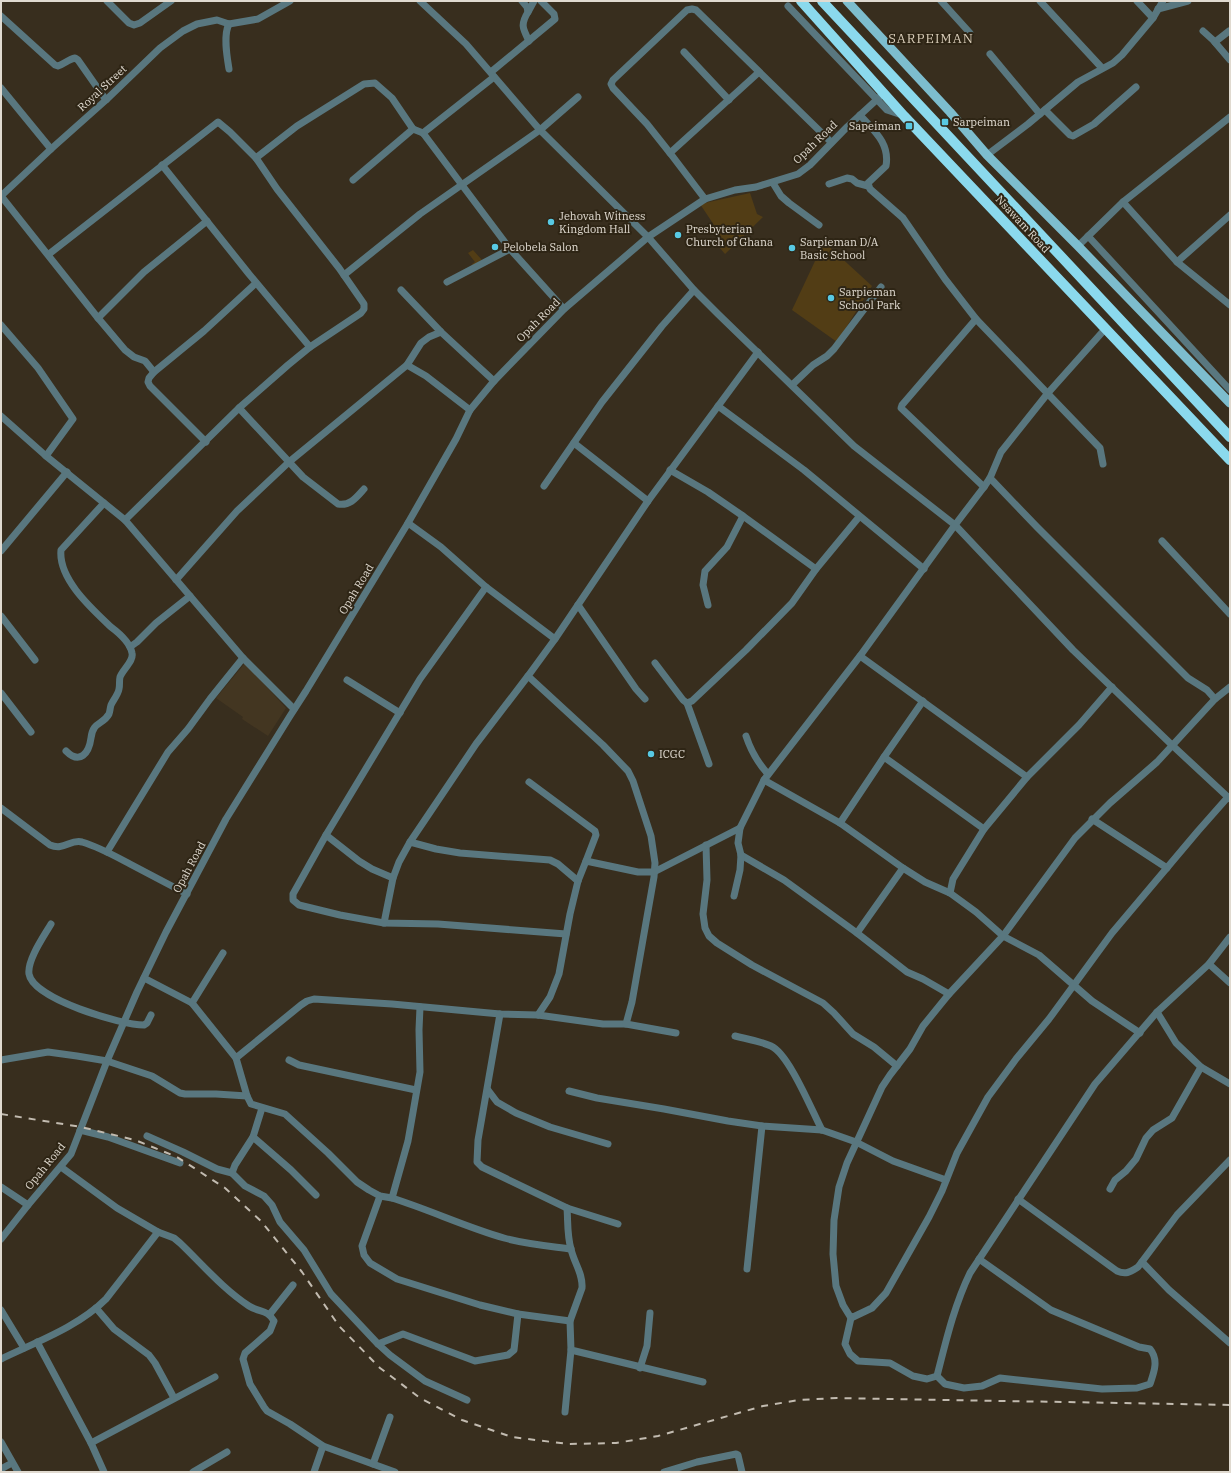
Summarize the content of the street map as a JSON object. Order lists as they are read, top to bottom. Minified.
{"streets":{"highway":["Nsawam Road"],"street":["Royal Street","Opah Road"]},"crossings":[["Opah Road","Nsawam Road"]],"districts":["SARPEIMAN"],"places":{"transit":["Sarpeiman","Sapeiman"],"other":["Jehovah Witness Kingdom Hall","Presbyterian Church of Ghana","Pelobela Salon","Sarpieman D/A Basic School","Sarpieman School Park","ICGC"]}}
